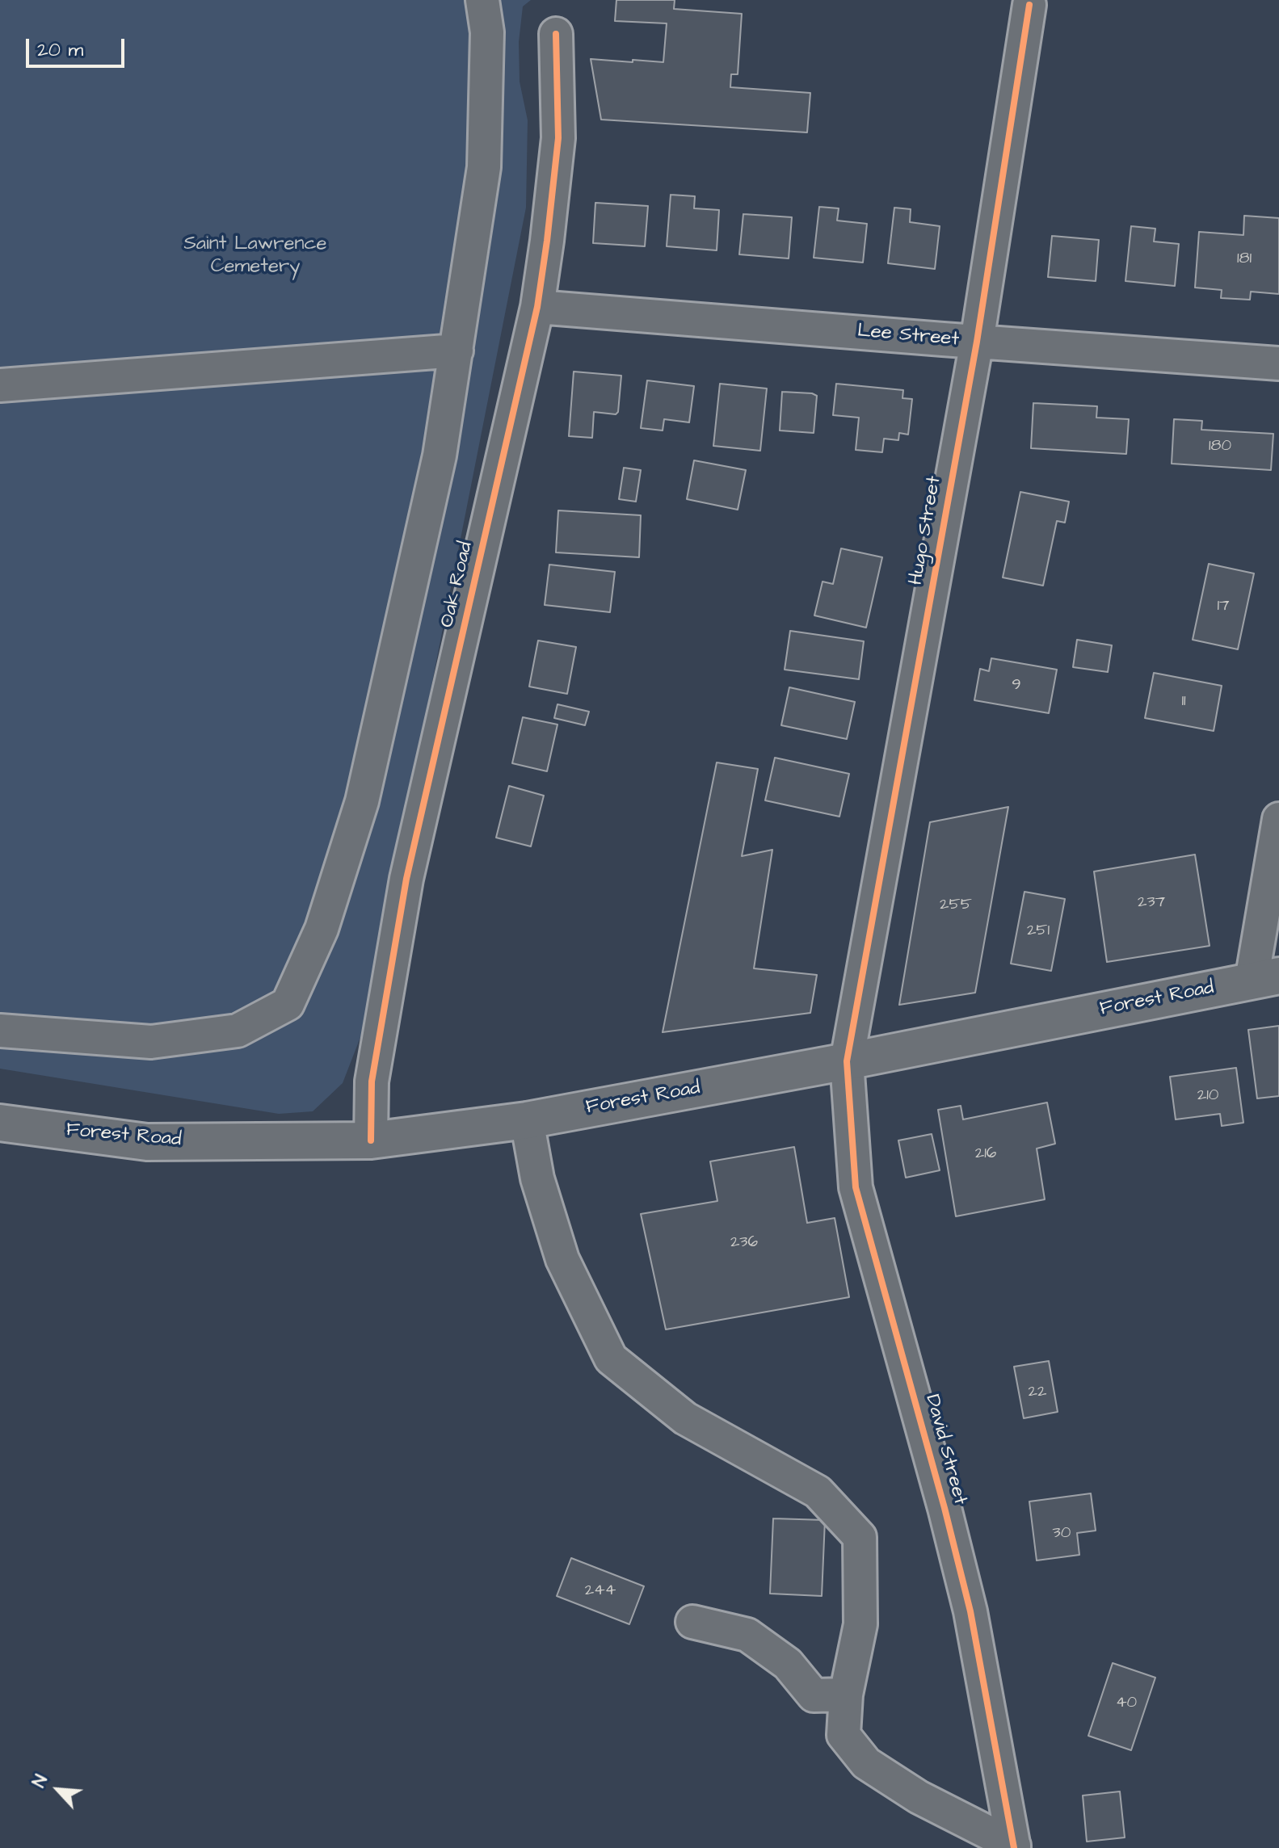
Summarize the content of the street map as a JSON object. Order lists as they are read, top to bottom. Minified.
{"streets":{"main road":["Forest Road"],"street":["Lee Street","Hugo Street","Oak Road","David Street"]},"crossings":[["Lee Street","Hugo Street"],["Lee Street","Oak Road"],["Hugo Street","Forest Road"],["Hugo Street","David Street"],["Oak Road","Forest Road"],["Forest Road","David Street"]],"parks":["Saint Lawrence Cemetery"],"house_numbers":["181","180","17","9","11","237","255","251","210","216","236","22","30","244","40"],"scale_bar":"20 m","north":"top left"}
